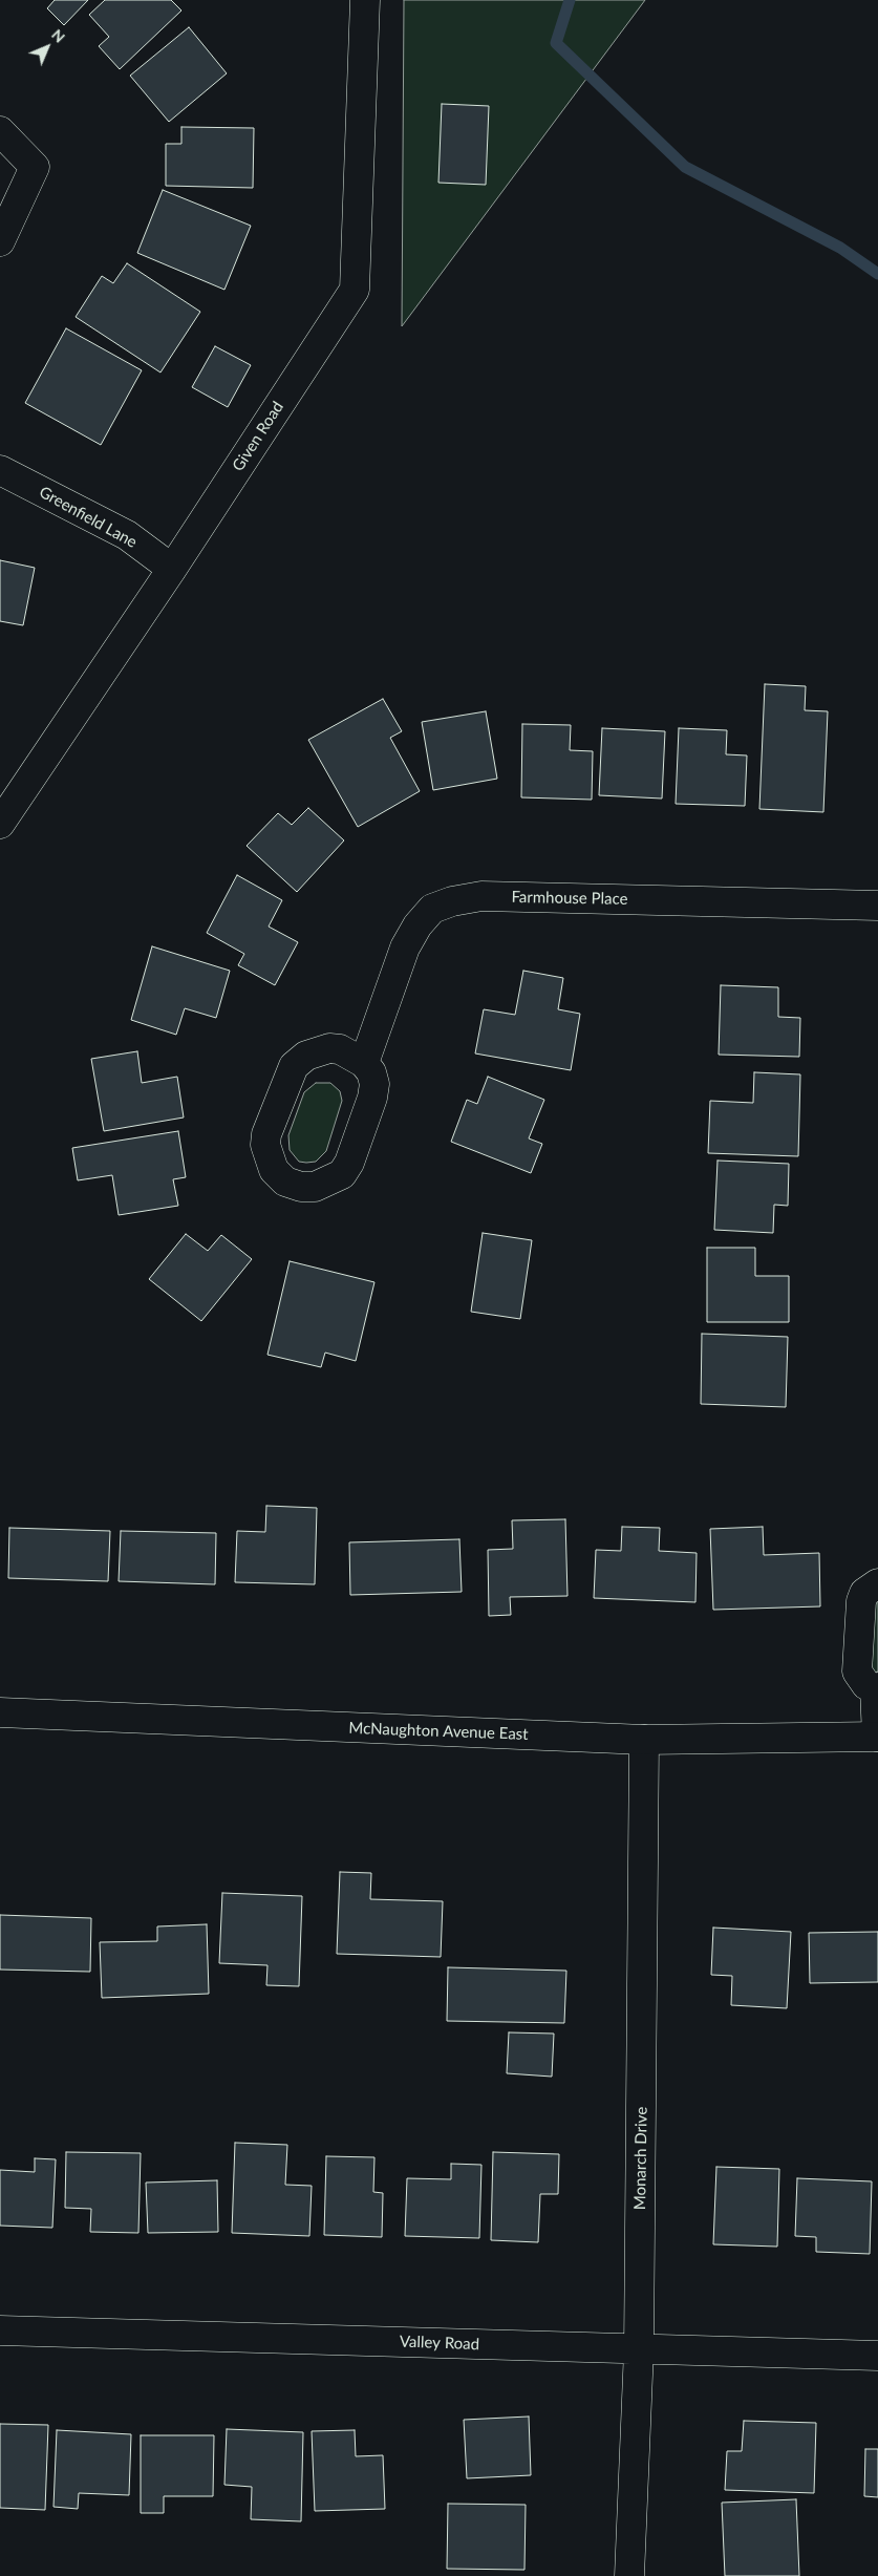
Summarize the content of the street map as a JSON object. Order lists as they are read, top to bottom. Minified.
{"streets":{"street":["Given Road","Greenfield Lane","Farmhouse Place","McNaughton Avenue East","Monarch Drive","Valley Road"]},"crossings":[["Given Road","Greenfield Lane"],["McNaughton Avenue East","Monarch Drive"],["Monarch Drive","Valley Road"]],"north":"top right"}
